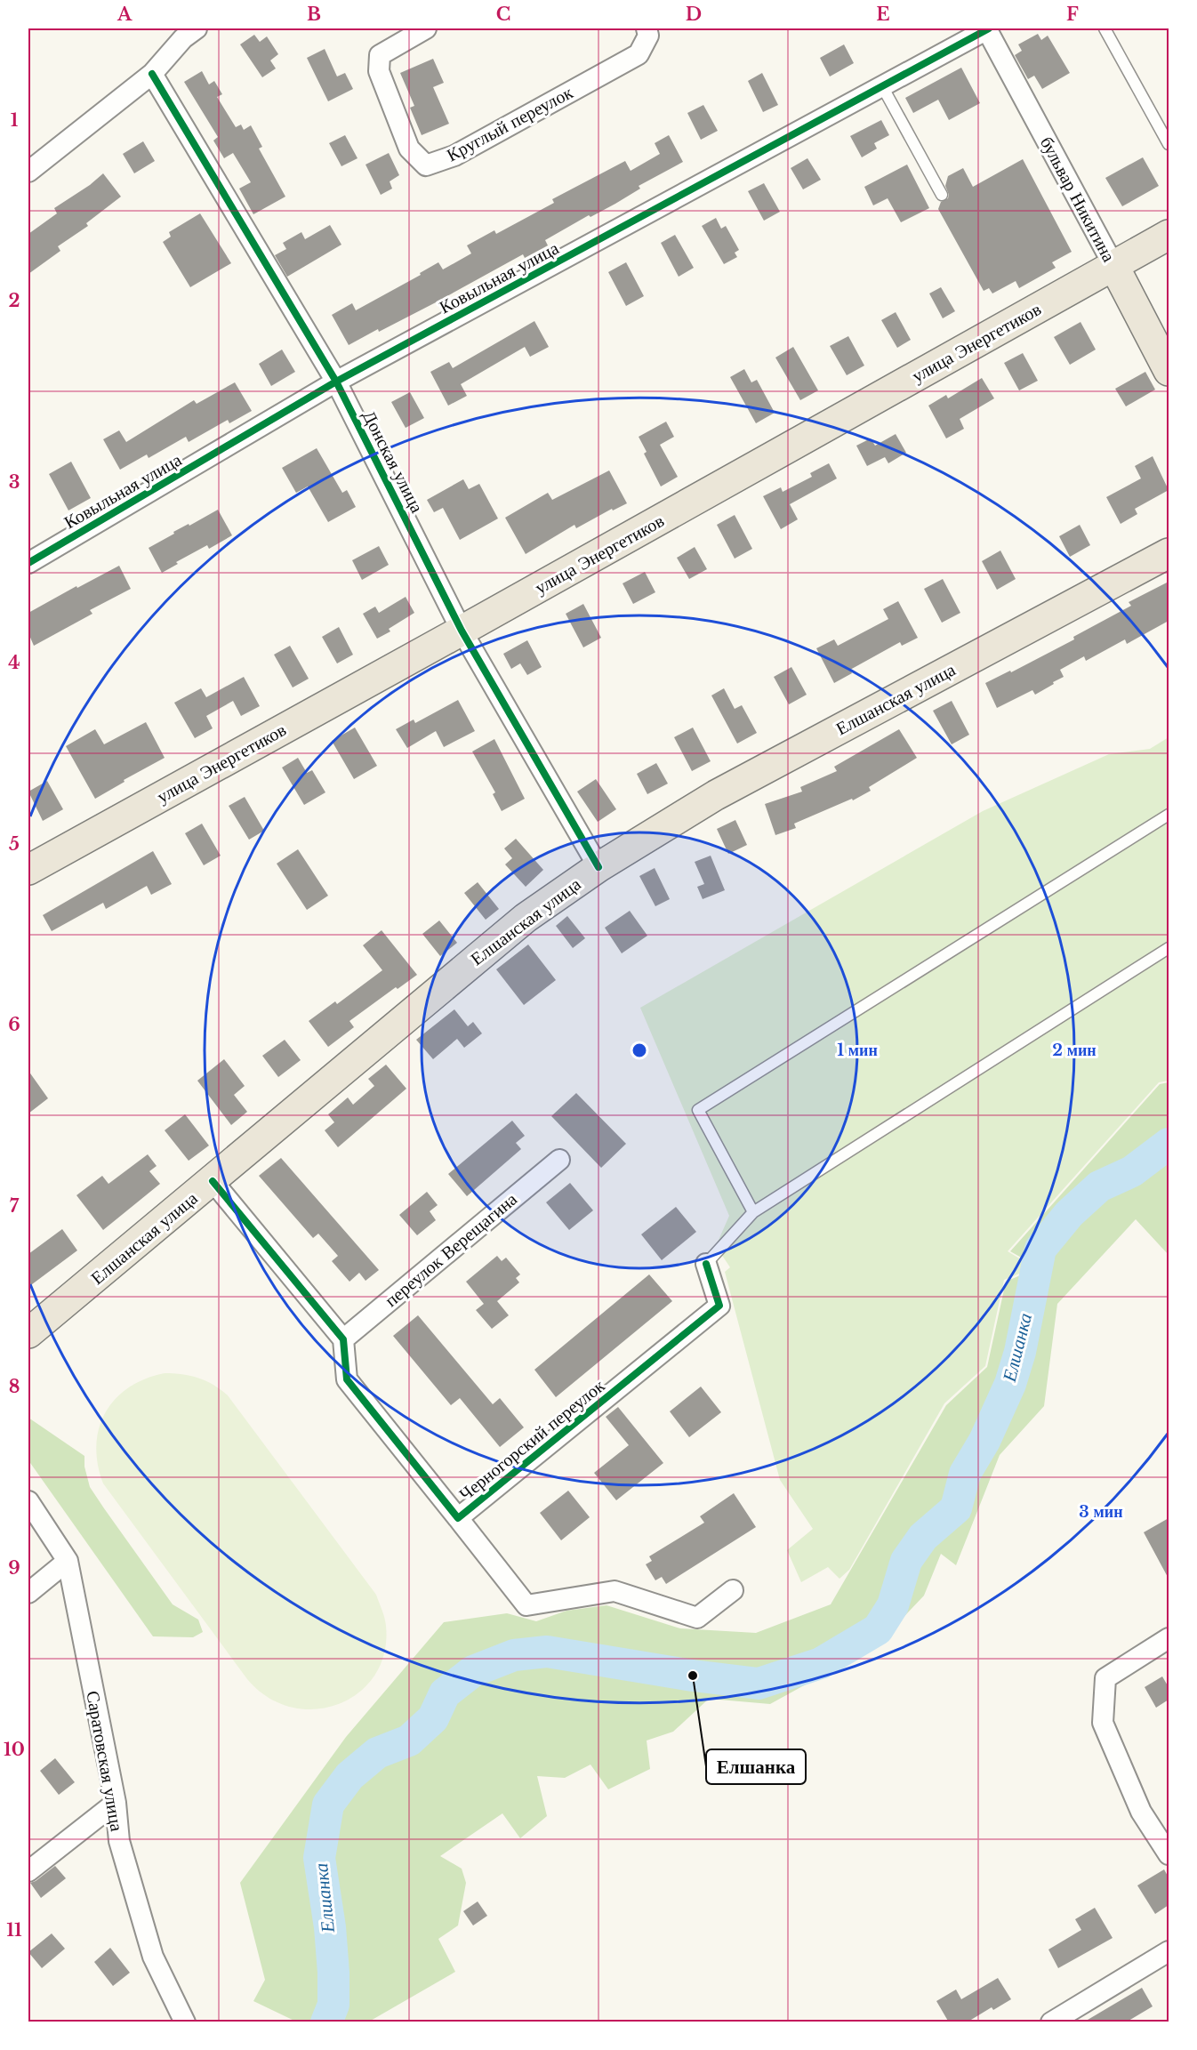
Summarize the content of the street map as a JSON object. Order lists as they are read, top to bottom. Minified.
{"streets":{"main road":["бульвар Никитина","улица Энергетиков","Елшанская улица"],"street":["Круглый переулок","Ковыльная улица","Донская улица","переулок Верещагина","Черногорский переулок","Саратовская улица"]},"crossings":[["бульвар Никитина","Ковыльная улица"],["бульвар Никитина","улица Энергетиков"],["Ковыльная улица","Донская улица"],["улица Энергетиков","Донская улица"],["Донская улица","Елшанская улица"],["переулок Верещагина","Черногорский переулок"]],"water":["Елшанка"],"places":["Елшанка"],"grid":{"columns":["A","B","C","D","E","F"],"rows":["1","2","3","4","5","6","7","8","9","10","11"]},"rings":["1 мин","2 мин","3 мин"]}
